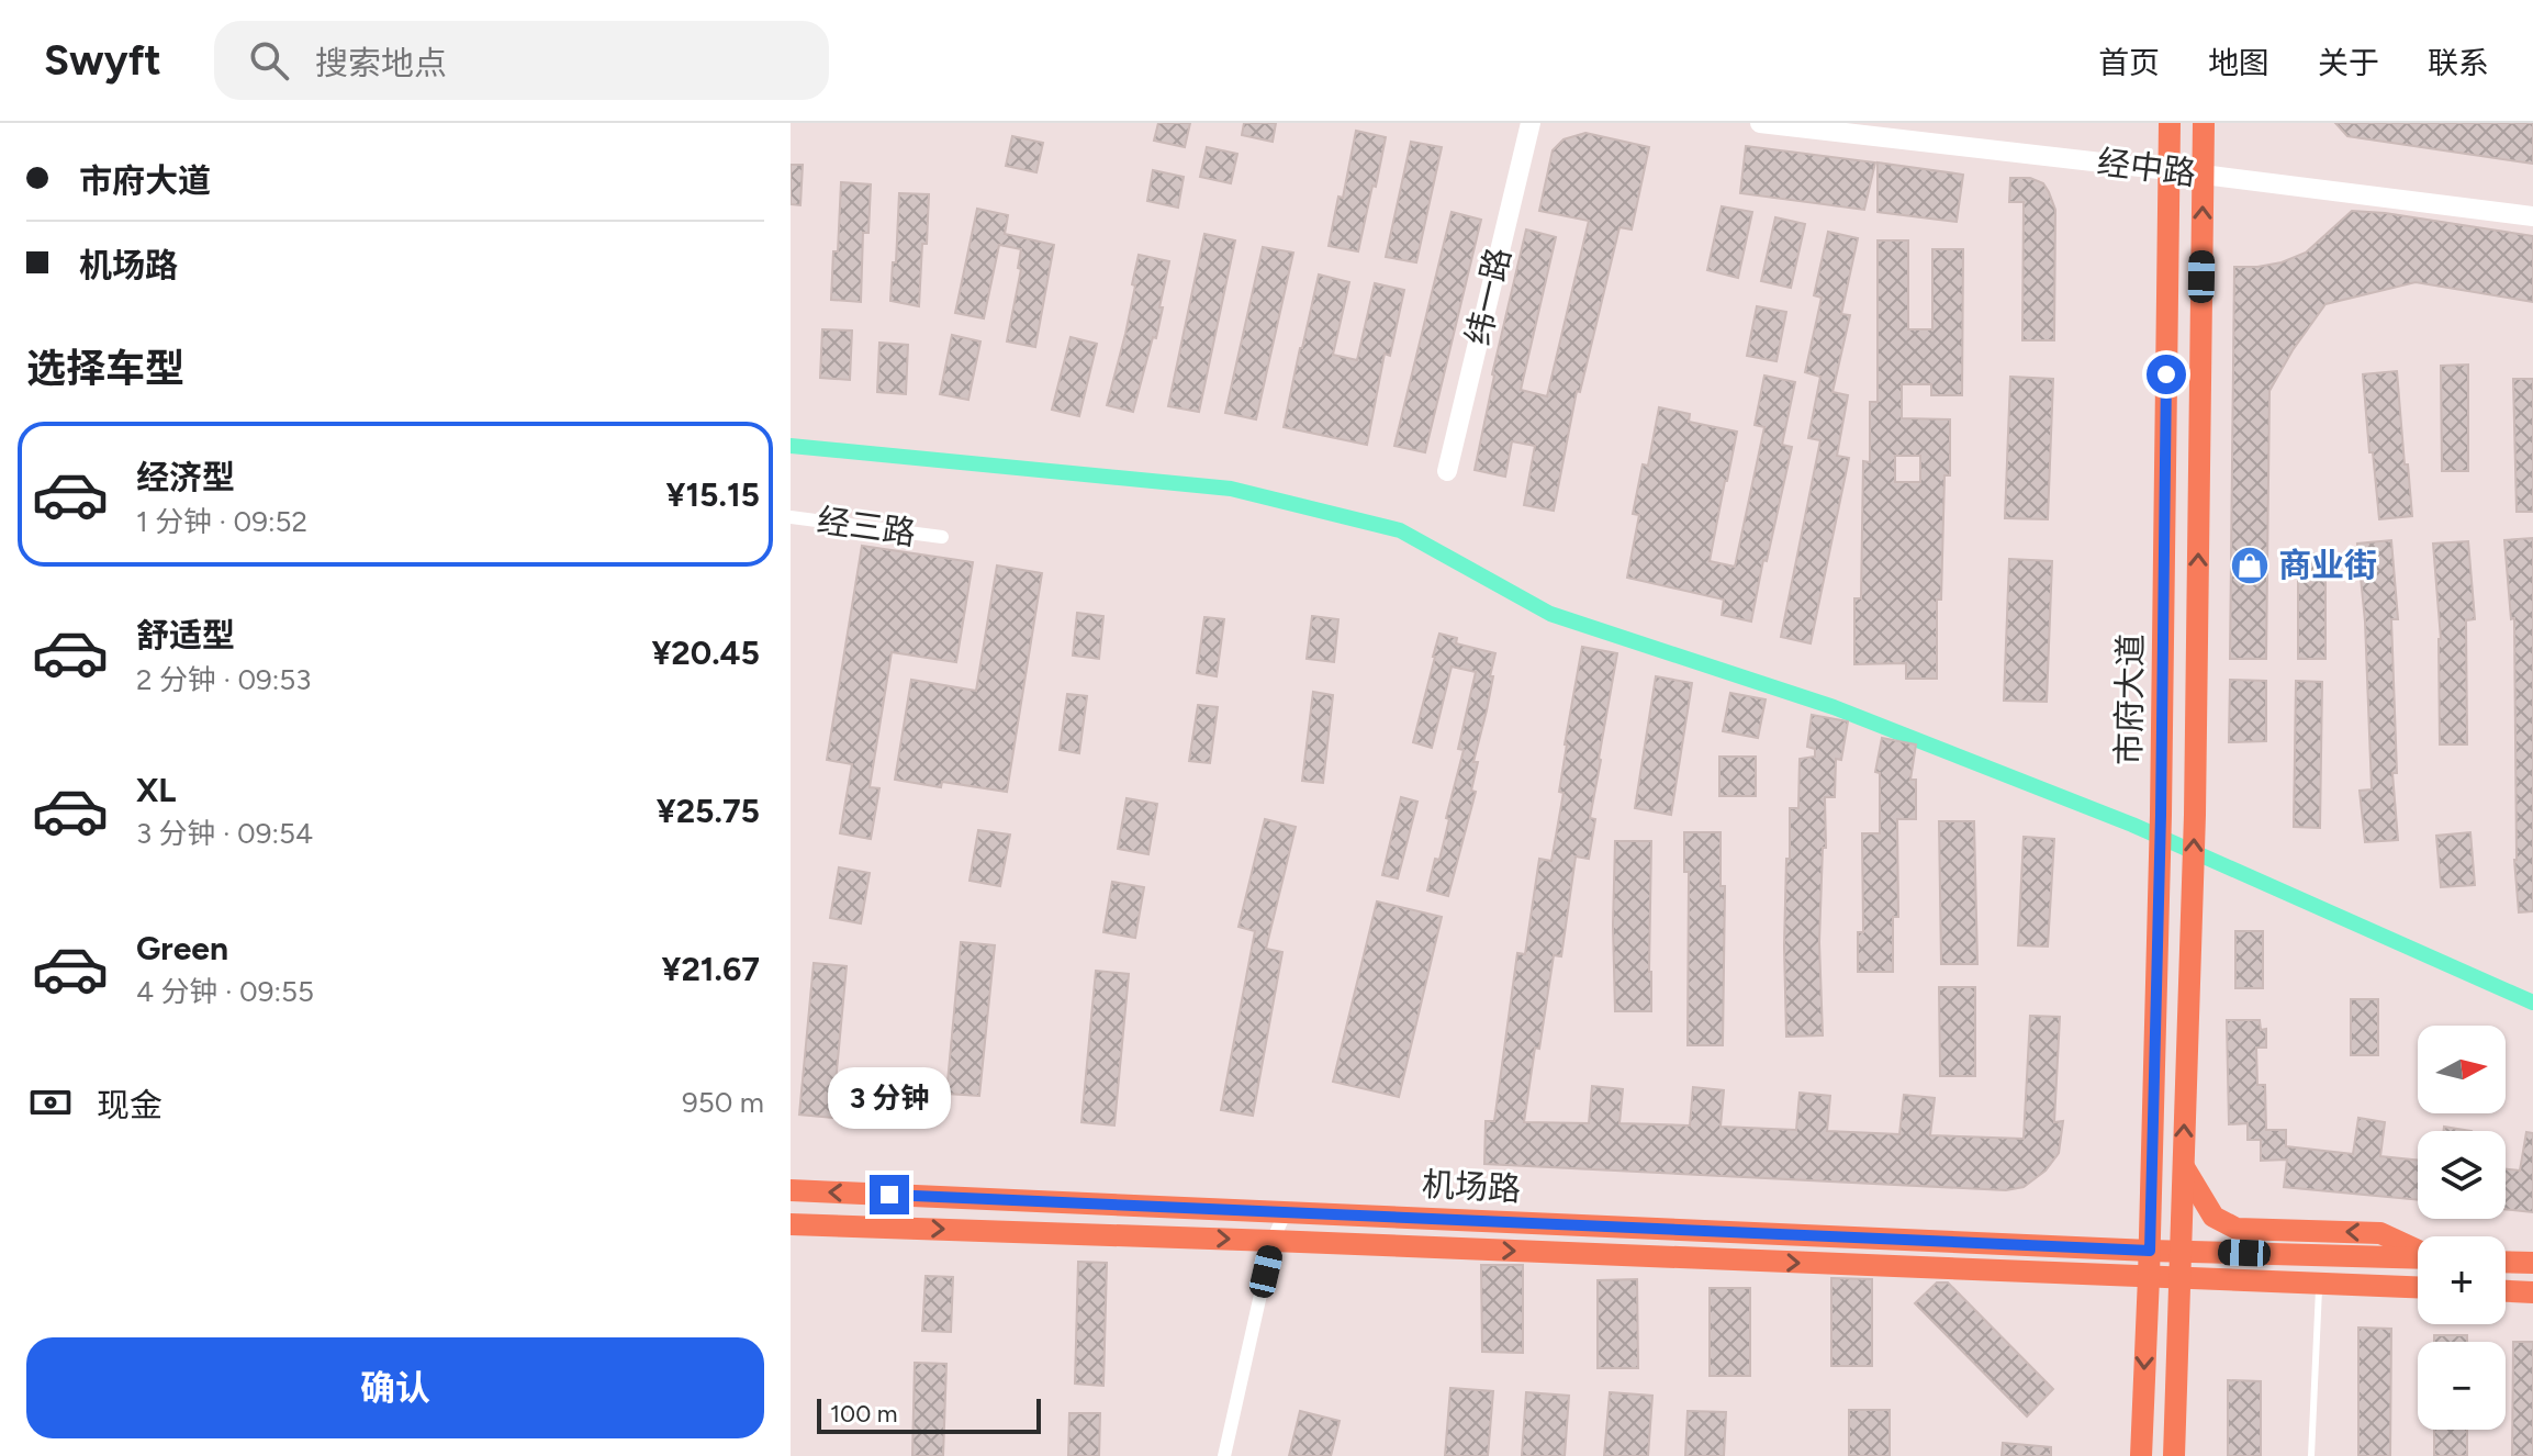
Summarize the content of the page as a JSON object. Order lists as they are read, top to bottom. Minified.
{"streets":{"main road":["经中路","纬一路","市府大道","机场路"],"street":["经三路"]},"crossings":[["经中路","市府大道"],["市府大道","机场路"]],"places":{"shop":["商业街"]},"scale_bar":"100 m","north":"right","page":{"header":"Swyft","search":"搜索地点","nav":["首页","地图","关于","联系"],"banner":["市府大道","机场路"],"heading":"选择车型","list":[{"name":"经济型","note":"1 分钟 · 09:52","value":"¥15.15"},{"name":"舒适型","note":"2 分钟 · 09:53","value":"¥20.45"},{"name":"XL","note":"3 分钟 · 09:54","value":"¥25.75"},{"name":"Green","note":"4 分钟 · 09:55","value":"¥21.67"}],"map_buttons":["+","−"],"pay":["现金","950 m"],"bubble":"3 分钟","buttons":"确认","scale":"100 m"}}
